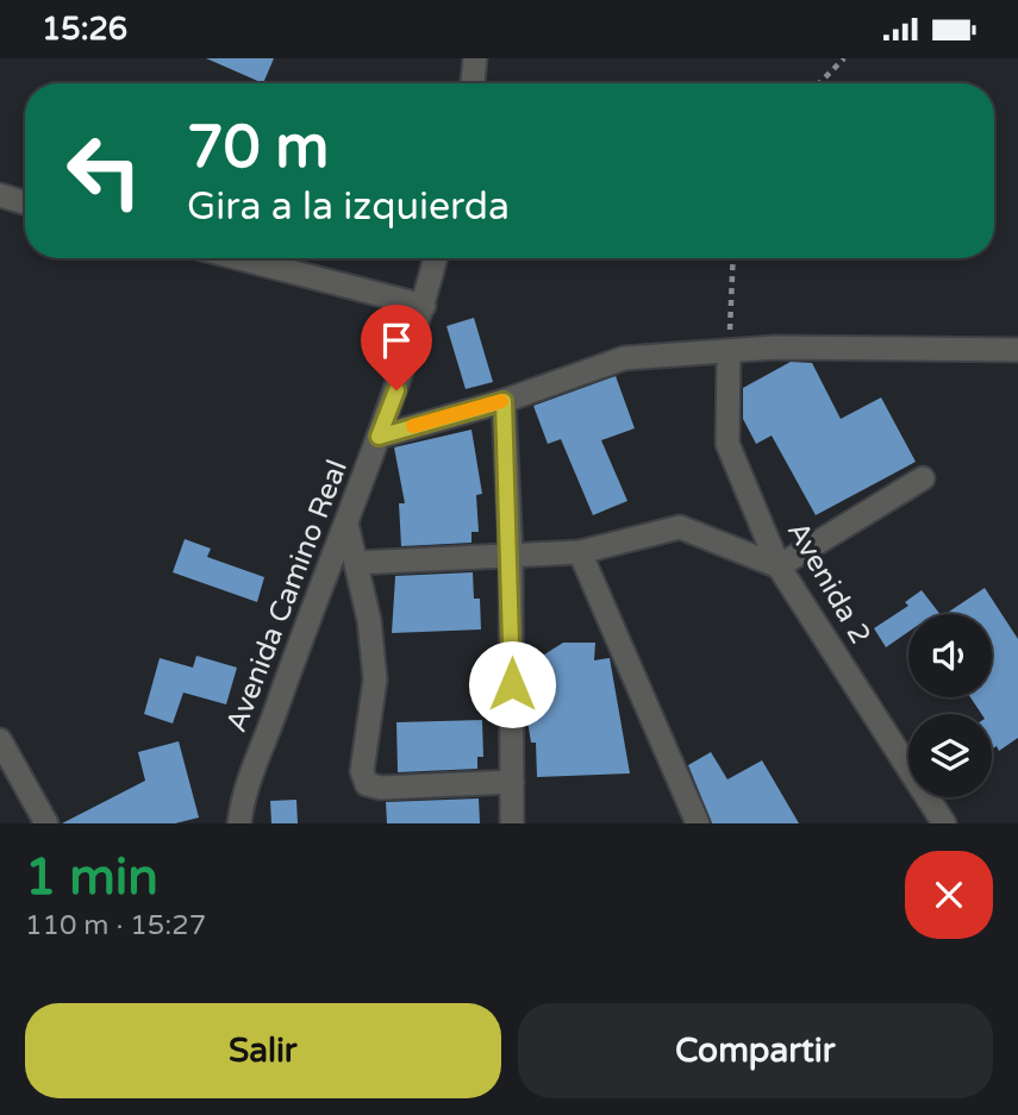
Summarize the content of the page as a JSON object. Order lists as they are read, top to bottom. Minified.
{"streets":{"street":["Avenida 2","Avenida Camino Real"]},"page":{"status":"15:26","turn":["70 m","Gira a la izquierda"],"heading":["1 min","110 m · 15:27"],"buttons":["Salir","Compartir"]}}
